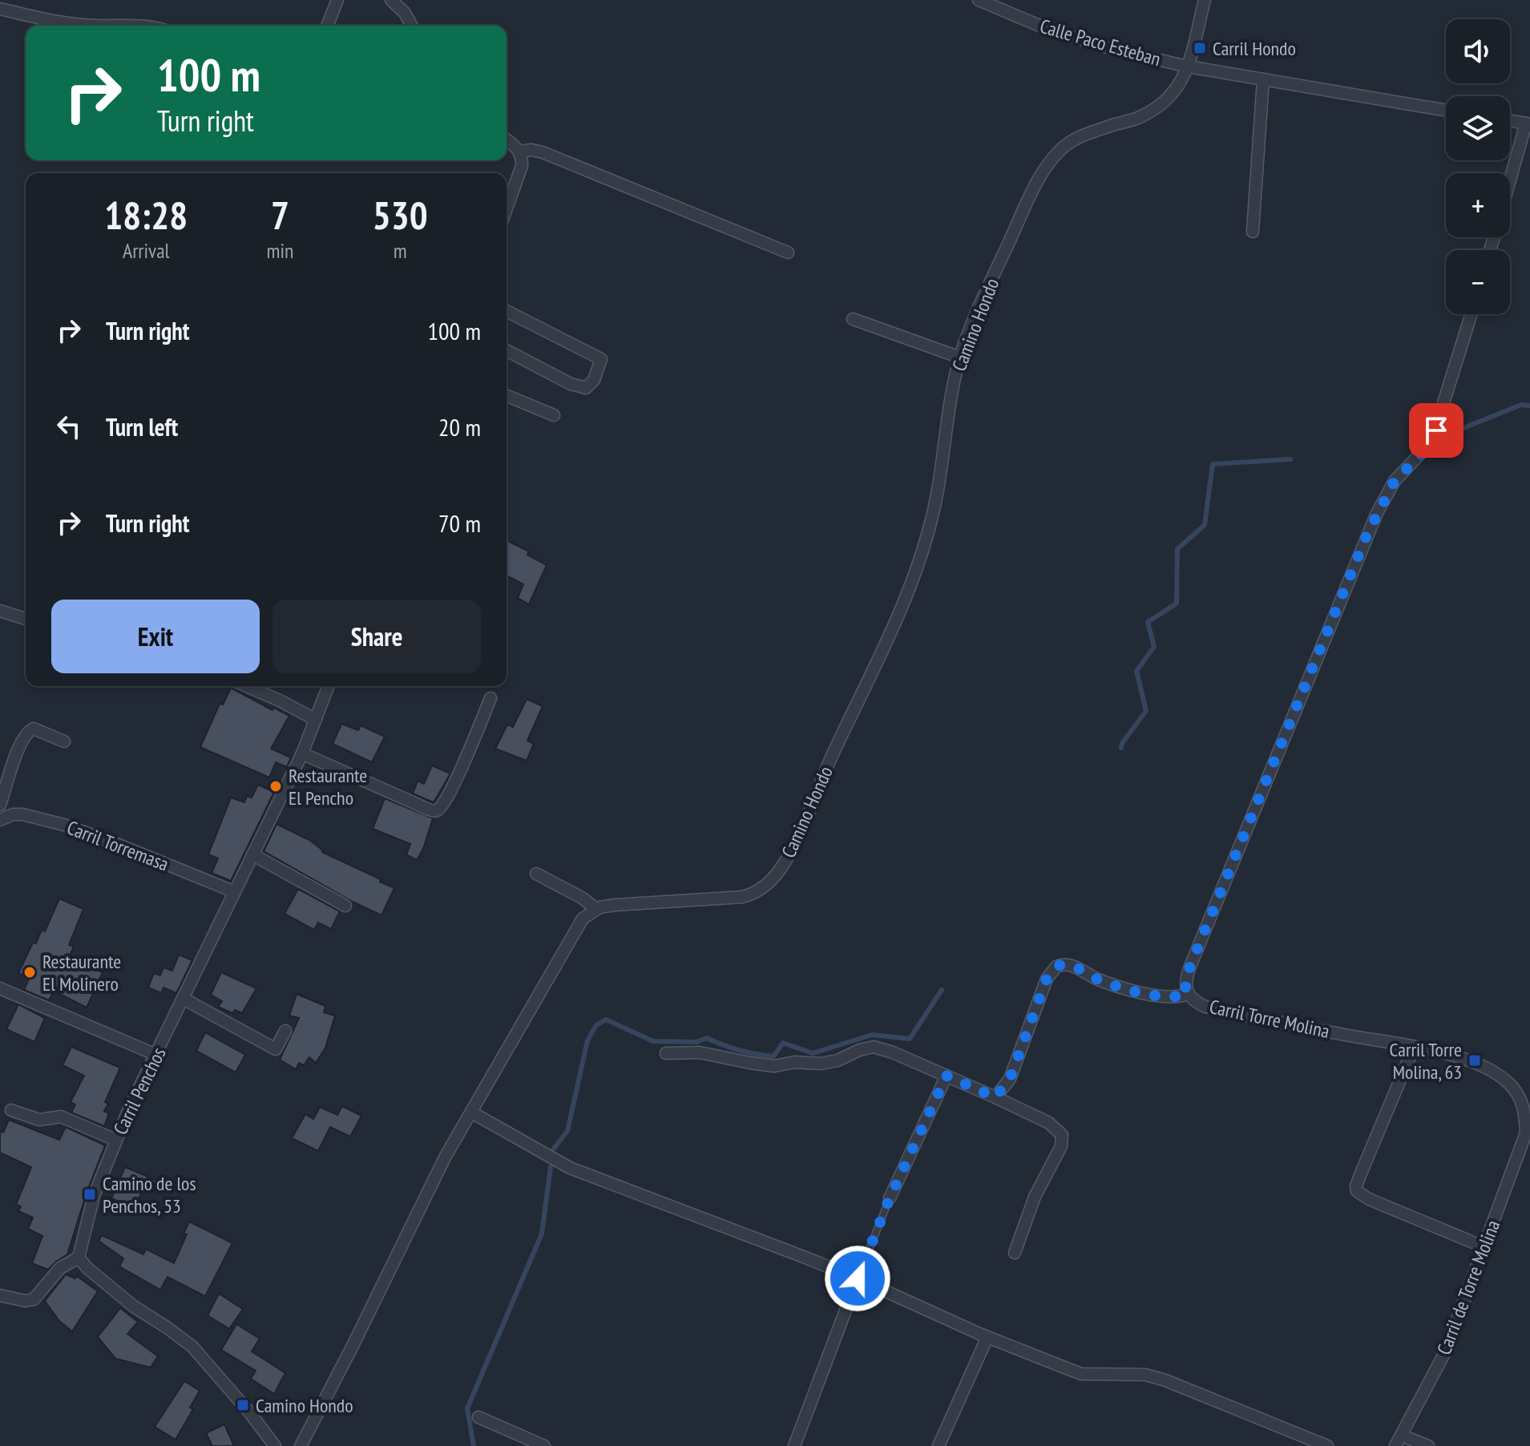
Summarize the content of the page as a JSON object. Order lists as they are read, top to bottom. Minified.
{"streets":{"street":["Calle Paco Esteban","Camino Hondo","Carril Torremasa","Carril Torre Molina","Carril Penchos","Carril de Torre Molina"]},"crossings":[["Calle Paco Esteban","Camino Hondo"],["Carril Torremasa","Carril Penchos"]],"places":{"transit":["Carril Hondo","Carril Torre Molina, 63","Camino de los Penchos, 53","Camino Hondo"],"other":["Restaurante El Pencho","Restaurante El Molinero"]},"page":{"map_buttons":["+","−"],"turn":["100 m","Turn right"],"eta":["18:28","Arrival","7","min","530","m"],"list":[{"name":"Turn right","value":"100 m"},{"name":"Turn left","value":"20 m"},{"name":"Turn right","value":"70 m"}],"buttons":["Exit","Share"]}}
